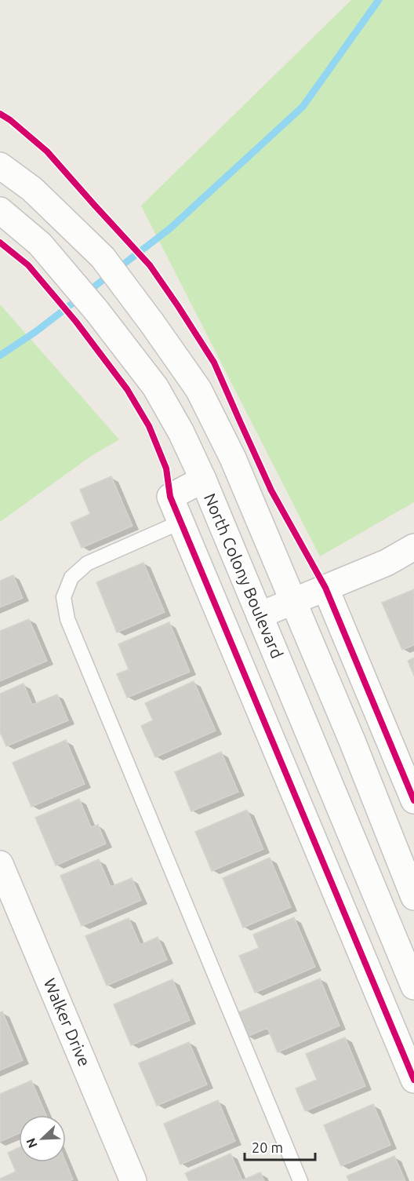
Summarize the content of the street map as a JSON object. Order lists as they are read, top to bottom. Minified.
{"streets":{"main road":["North Colony Boulevard","Walker Drive"]},"scale_bar":"20 m","north":"bottom left"}
